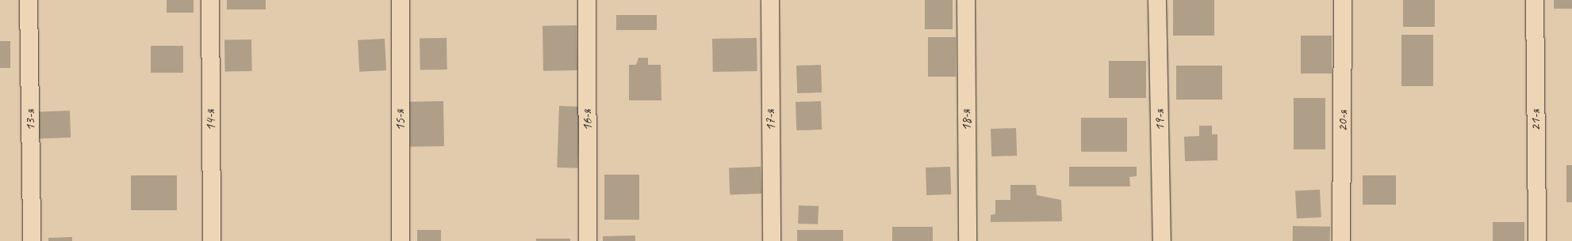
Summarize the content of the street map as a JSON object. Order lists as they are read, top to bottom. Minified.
{"streets":{"street":["13-я","14-я","15-я","16-я","17-я","18-я","19-я","21-я","20-я"]}}
